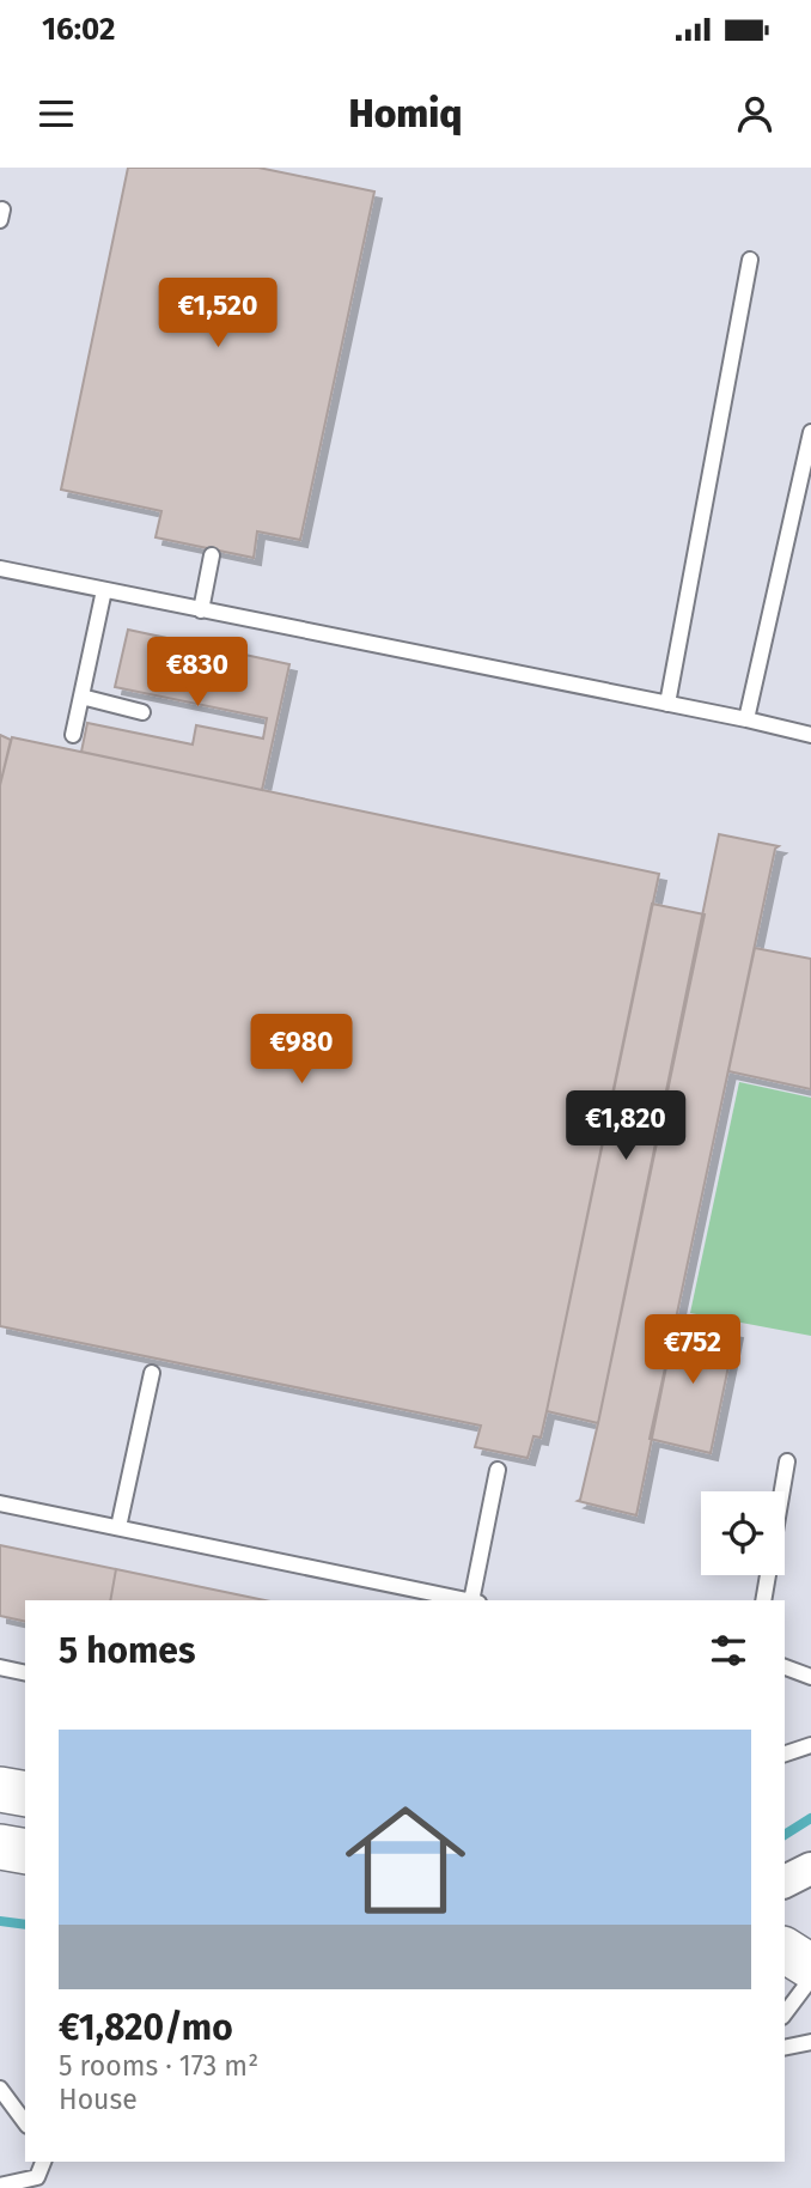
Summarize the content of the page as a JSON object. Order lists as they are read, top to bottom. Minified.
{"page":{"status":"16:02","header":"Homiq","price":["€1,520","€830","€980","€1,820","€752"],"heading":"5 homes","list":[{"name":"€1,820/mo","note":"5 rooms · 173 m² · House"}]}}
